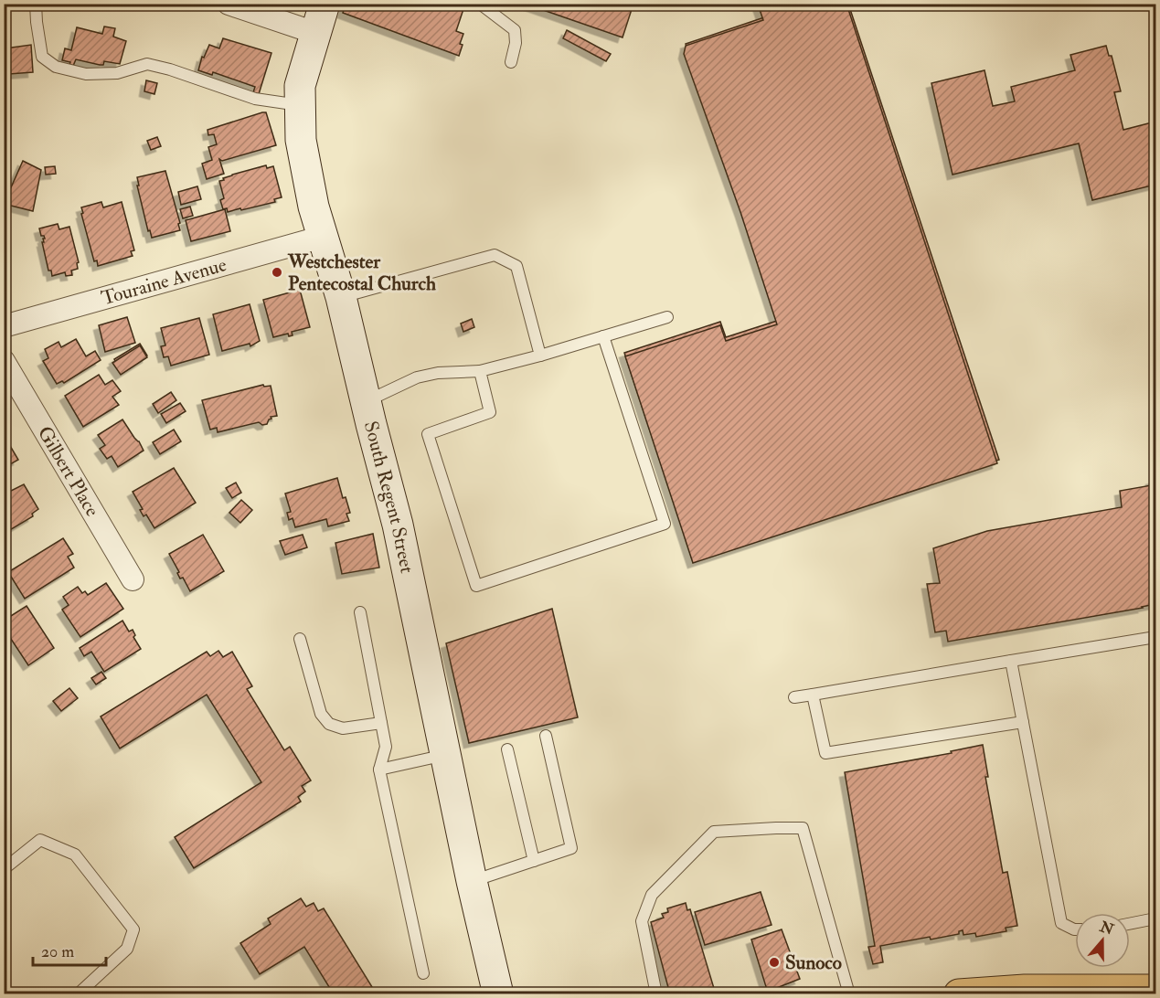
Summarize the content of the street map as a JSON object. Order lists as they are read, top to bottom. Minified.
{"streets":{"street":["Touraine Avenue","Gilbert Place","South Regent Street"]},"crossings":[["Touraine Avenue","South Regent Street"]],"places":["Westchester Pentecostal Church","Sunoco"],"scale_bar":"20 m","north":"top"}
